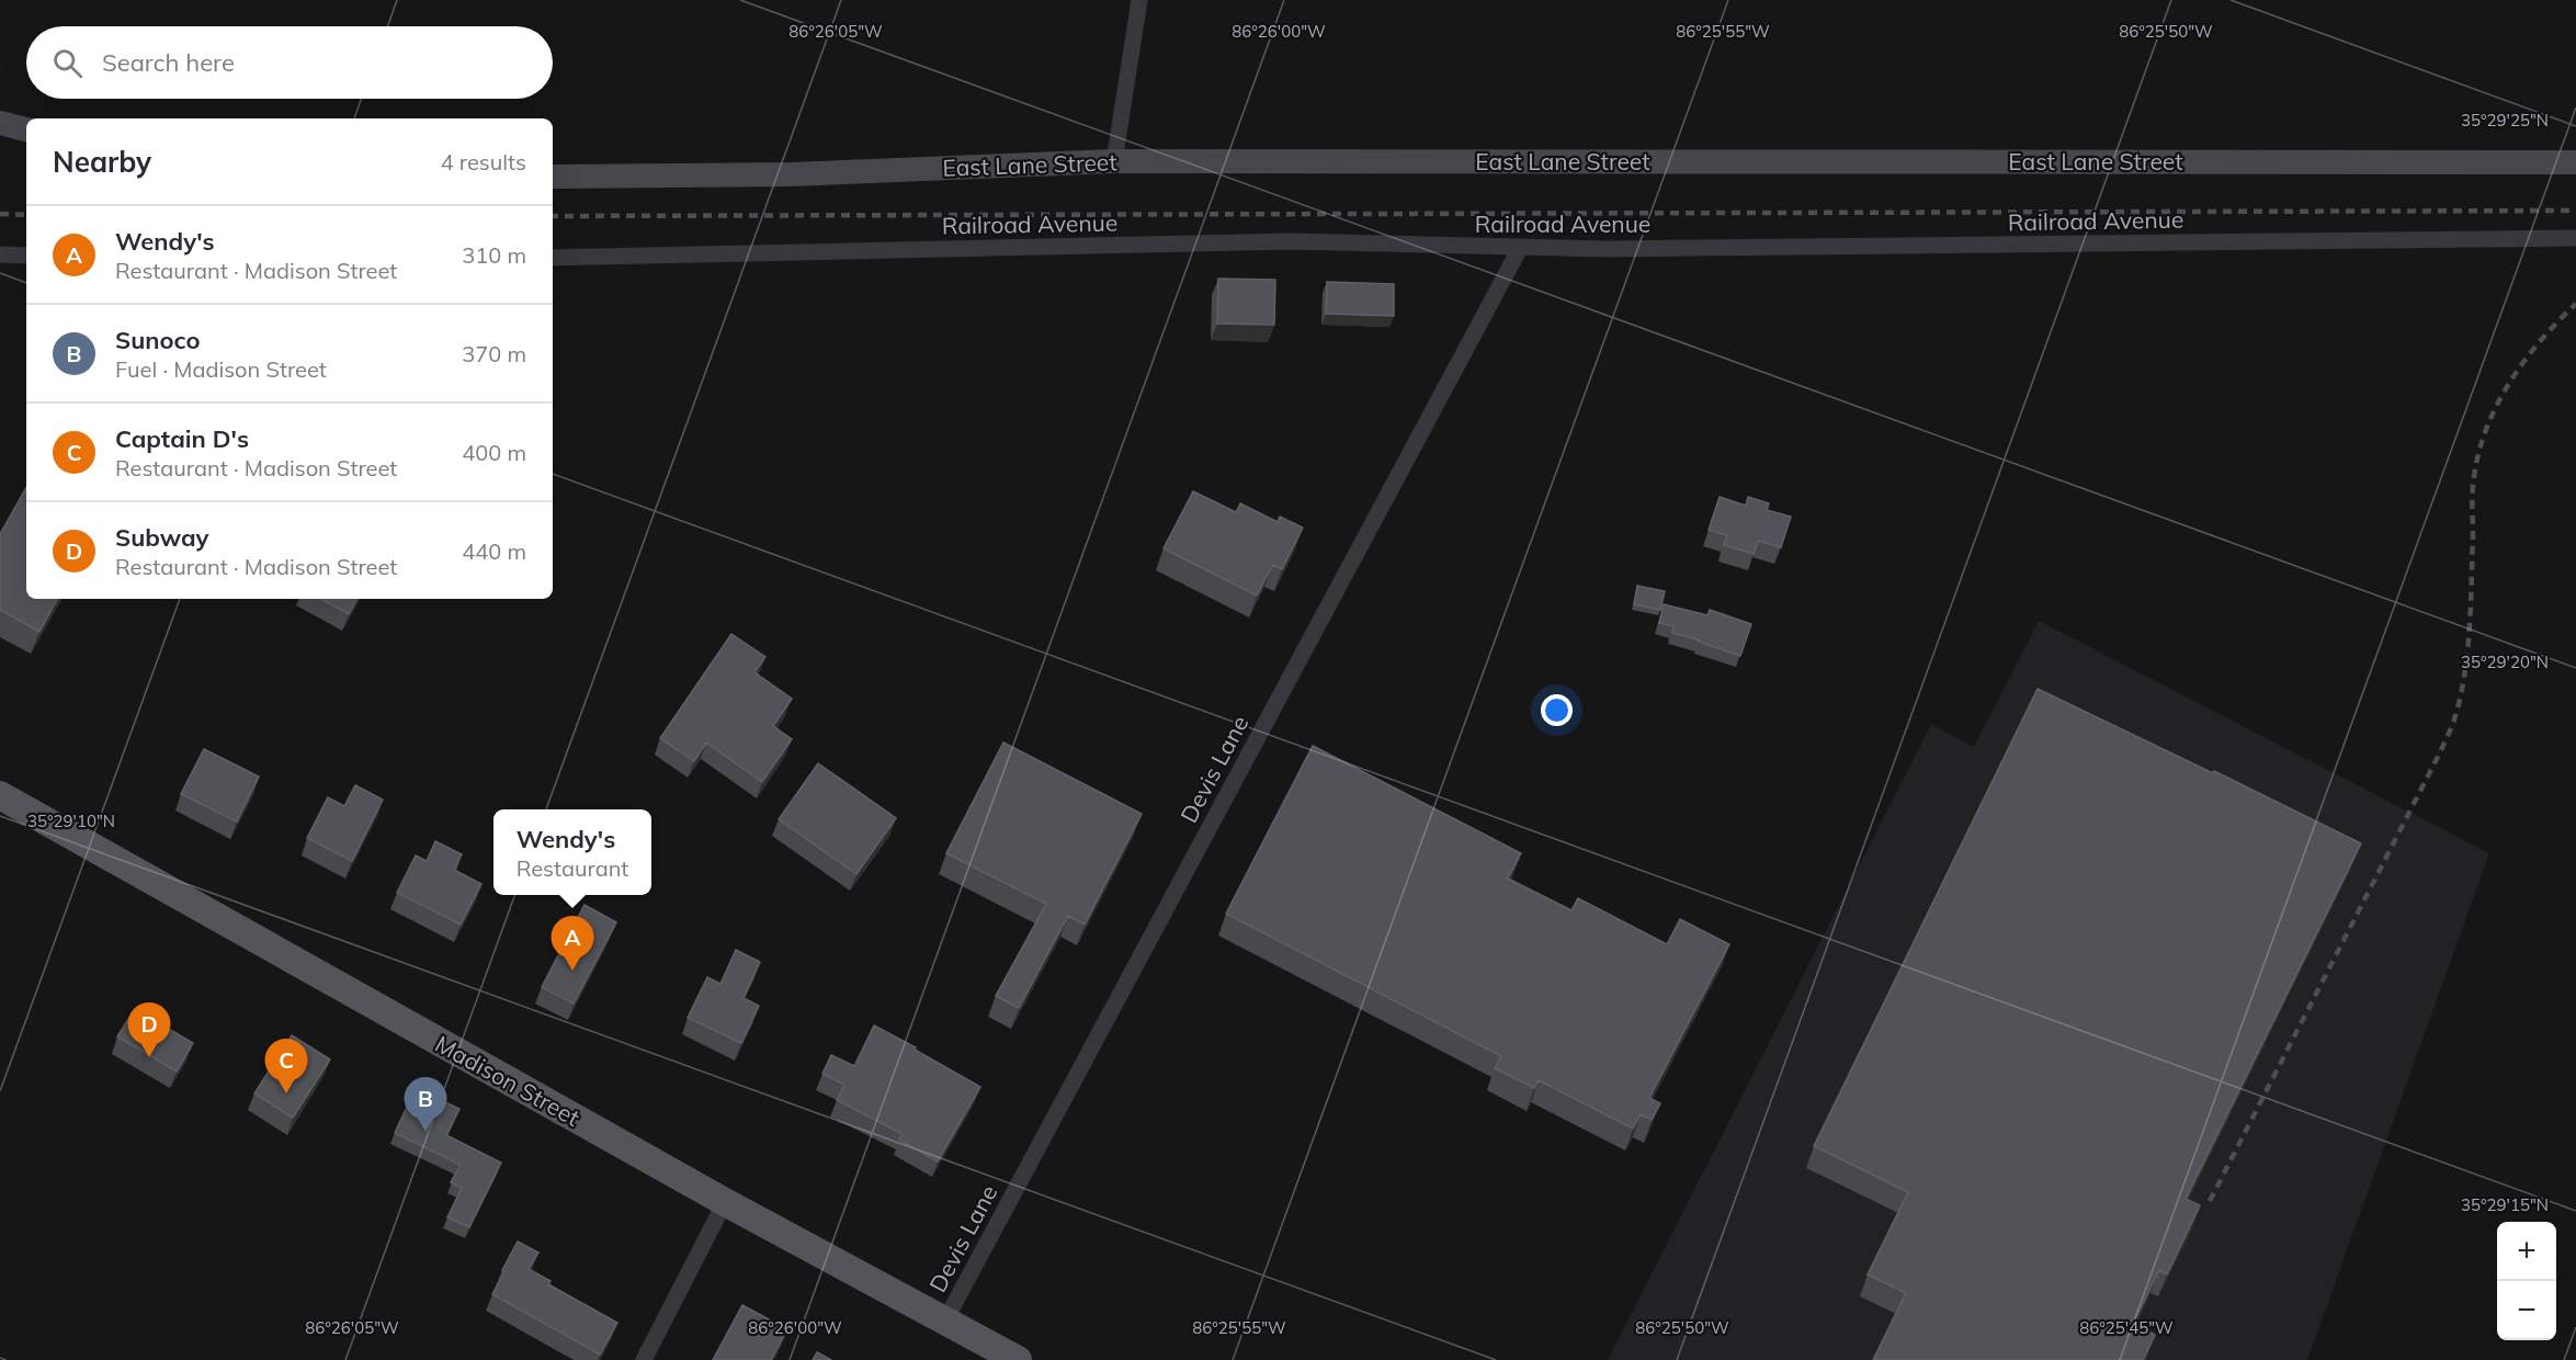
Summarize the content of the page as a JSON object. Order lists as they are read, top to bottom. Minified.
{"streets":{"main road":["Madison Street"],"street":["East Lane Street","Railroad Avenue","Devis Lane"]},"crossings":[["Railroad Avenue","Devis Lane"],["Devis Lane","Madison Street"]],"page":{"search":"Search here","heading":["Nearby","4 results"],"list":[{"mark":"A","name":"Wendy's","note":"Restaurant · Madison Street","value":"310 m"},{"mark":"B","name":"Sunoco","note":"Fuel · Madison Street","value":"370 m"},{"mark":"C","name":"Captain D's","note":"Restaurant · Madison Street","value":"400 m"},{"mark":"D","name":"Subway","note":"Restaurant · Madison Street","value":"440 m"}],"popup":["Wendy's","Restaurant"],"pins":["A","D","C","B"],"map_buttons":["+","−"]},"coordinates":["86°26'05\"W","86°26'00\"W","86°25'55\"W","86°25'50\"W","35°29'25\"N","35°29'20\"N","35°29'10\"N","35°29'15\"N","86°25'45\"W"]}
